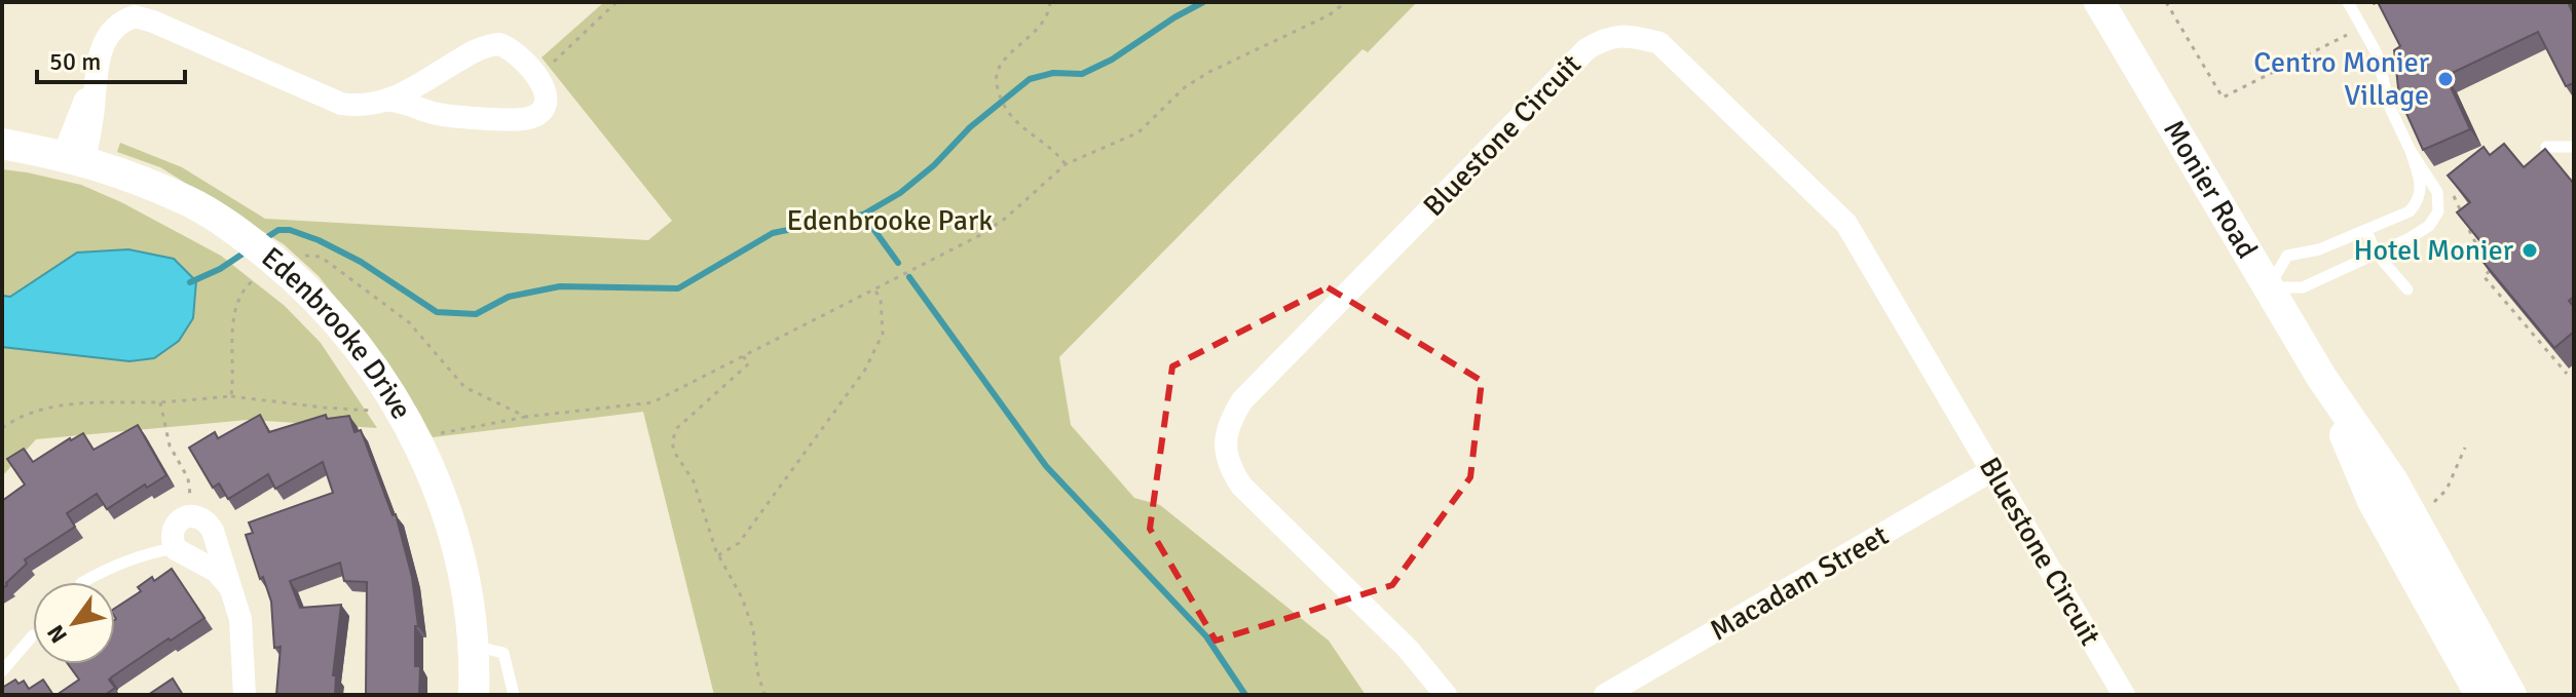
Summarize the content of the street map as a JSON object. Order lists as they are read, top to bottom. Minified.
{"streets":{"main road":["Monier Road","Edenbrooke Drive"],"street":["Bluestone Circuit","Macadam Street"]},"crossings":[["Bluestone Circuit","Macadam Street"]],"parks":["Edenbrooke Park"],"places":["Centro Monier Village","Hotel Monier"],"scale_bar":"50 m","north":"bottom left"}
